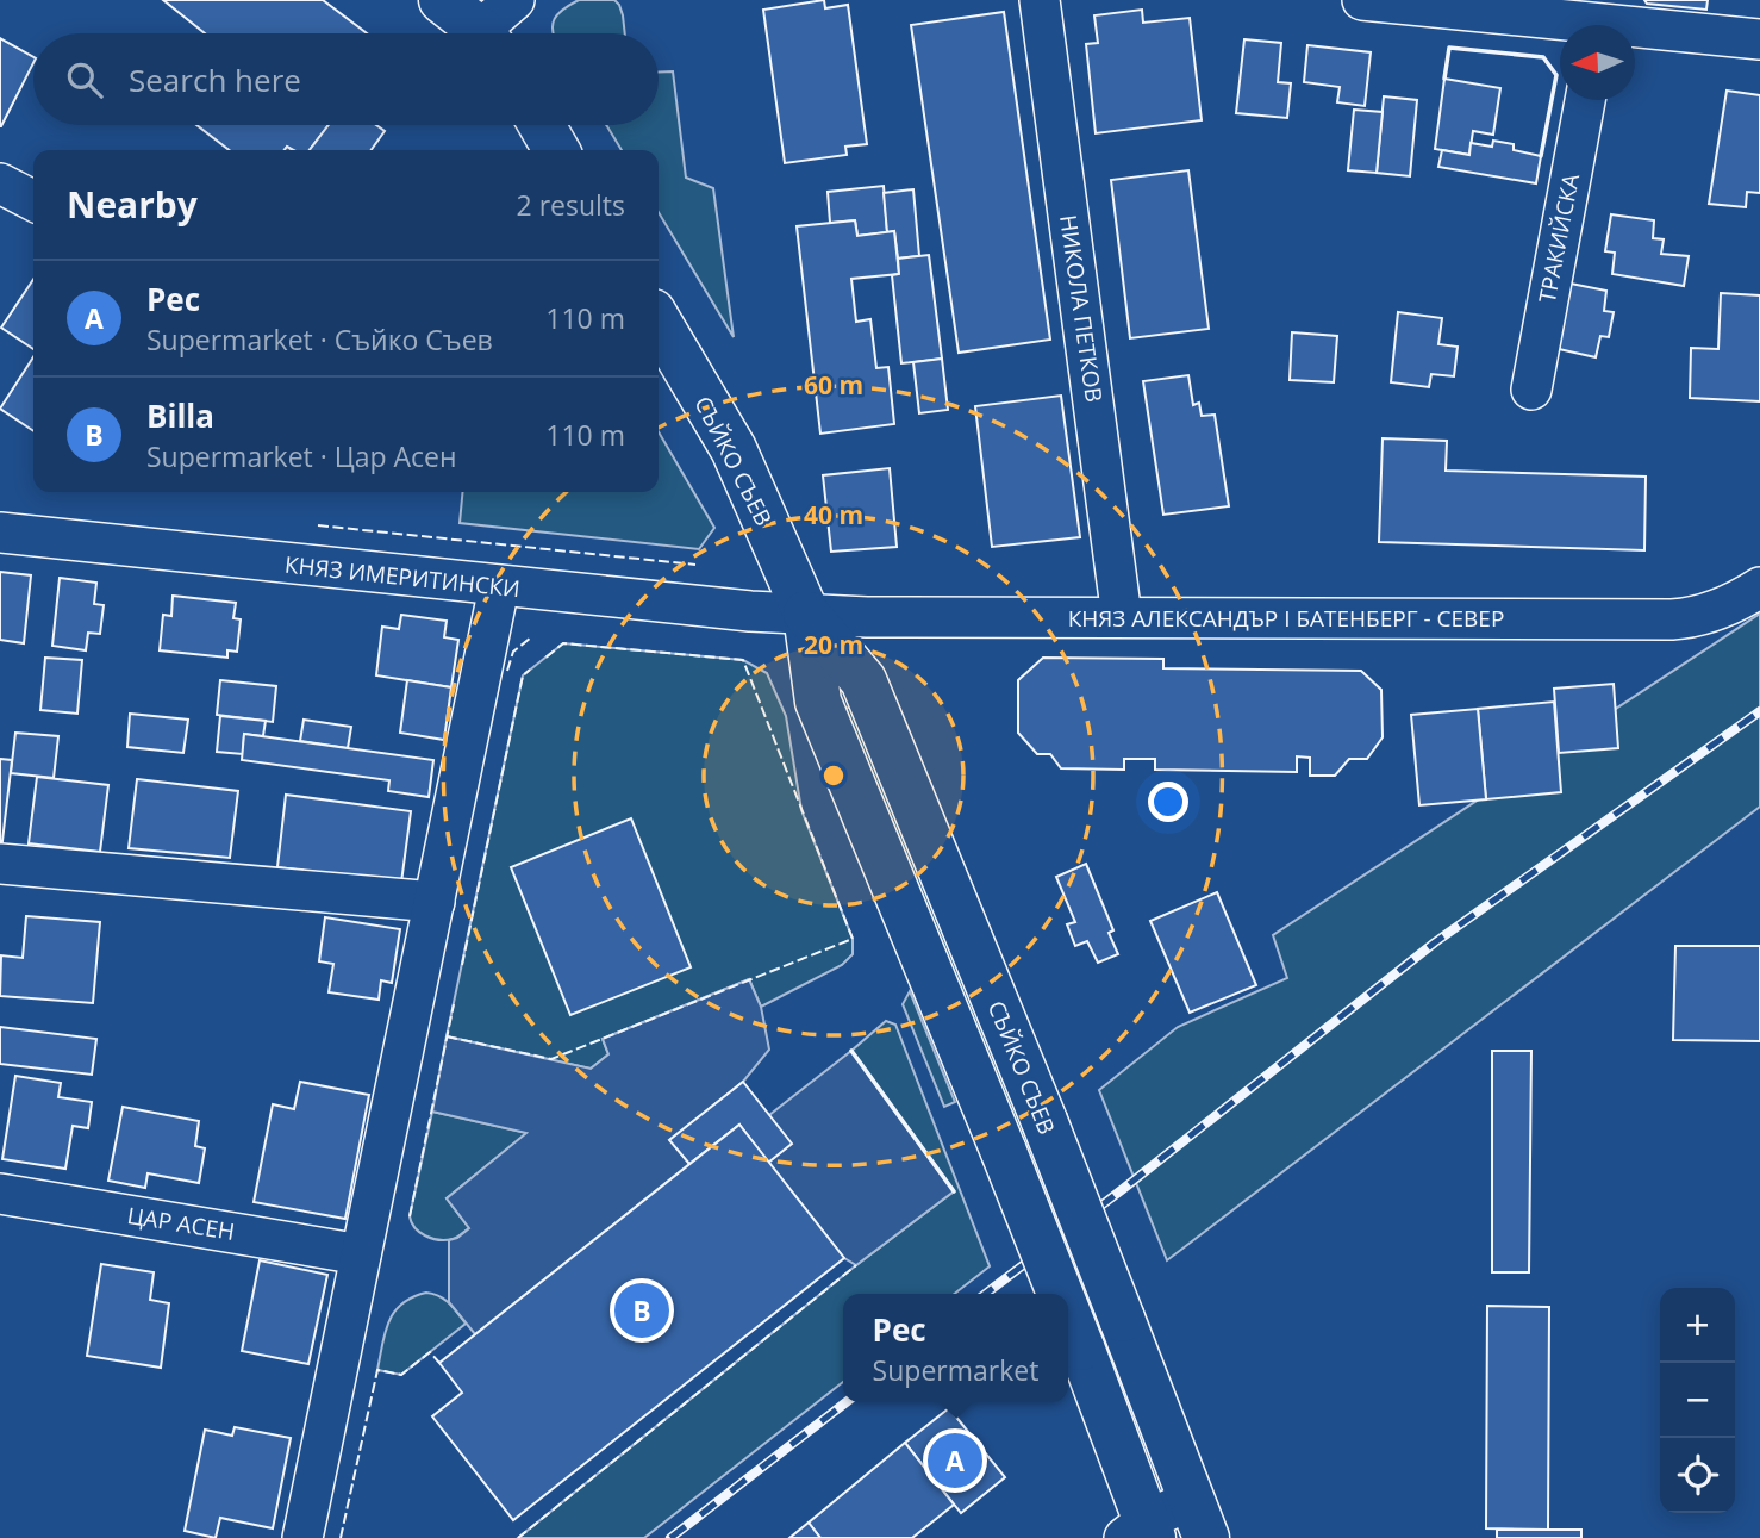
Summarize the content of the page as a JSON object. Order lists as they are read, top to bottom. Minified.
{"streets":{"street":["ТРАКИЙСКА","НИКОЛА ПЕТКОВ","СЪЙКО СЪЕВ","КНЯЗ ИМЕРИТИНСКИ","КНЯЗ АЛЕКСАНДЪР I БАТЕНБЕРГ - СЕВЕР","ЦАР АСЕН"]},"crossings":[["НИКОЛА ПЕТКОВ","КНЯЗ АЛЕКСАНДЪР I БАТЕНБЕРГ - СЕВЕР"],["СЪЙКО СЪЕВ","КНЯЗ ИМЕРИТИНСКИ"],["СЪЙКО СЪЕВ","КНЯЗ АЛЕКСАНДЪР I БАТЕНБЕРГ - СЕВЕР"],["КНЯЗ ИМЕРИТИНСКИ","КНЯЗ АЛЕКСАНДЪР I БАТЕНБЕРГ - СЕВЕР"]],"north":"left","page":{"search":"Search here","heading":["Nearby","2 results"],"list":[{"mark":"A","name":"Рес","note":"Supermarket · Съйко Съев","value":"110 m"},{"mark":"B","name":"Billa","note":"Supermarket · Цар Асен","value":"110 m"}],"pins":["B","A"],"map_buttons":["+","−"],"popup":["Рес","Supermarket"]},"rings":["60 m","40 m","20 m"]}
